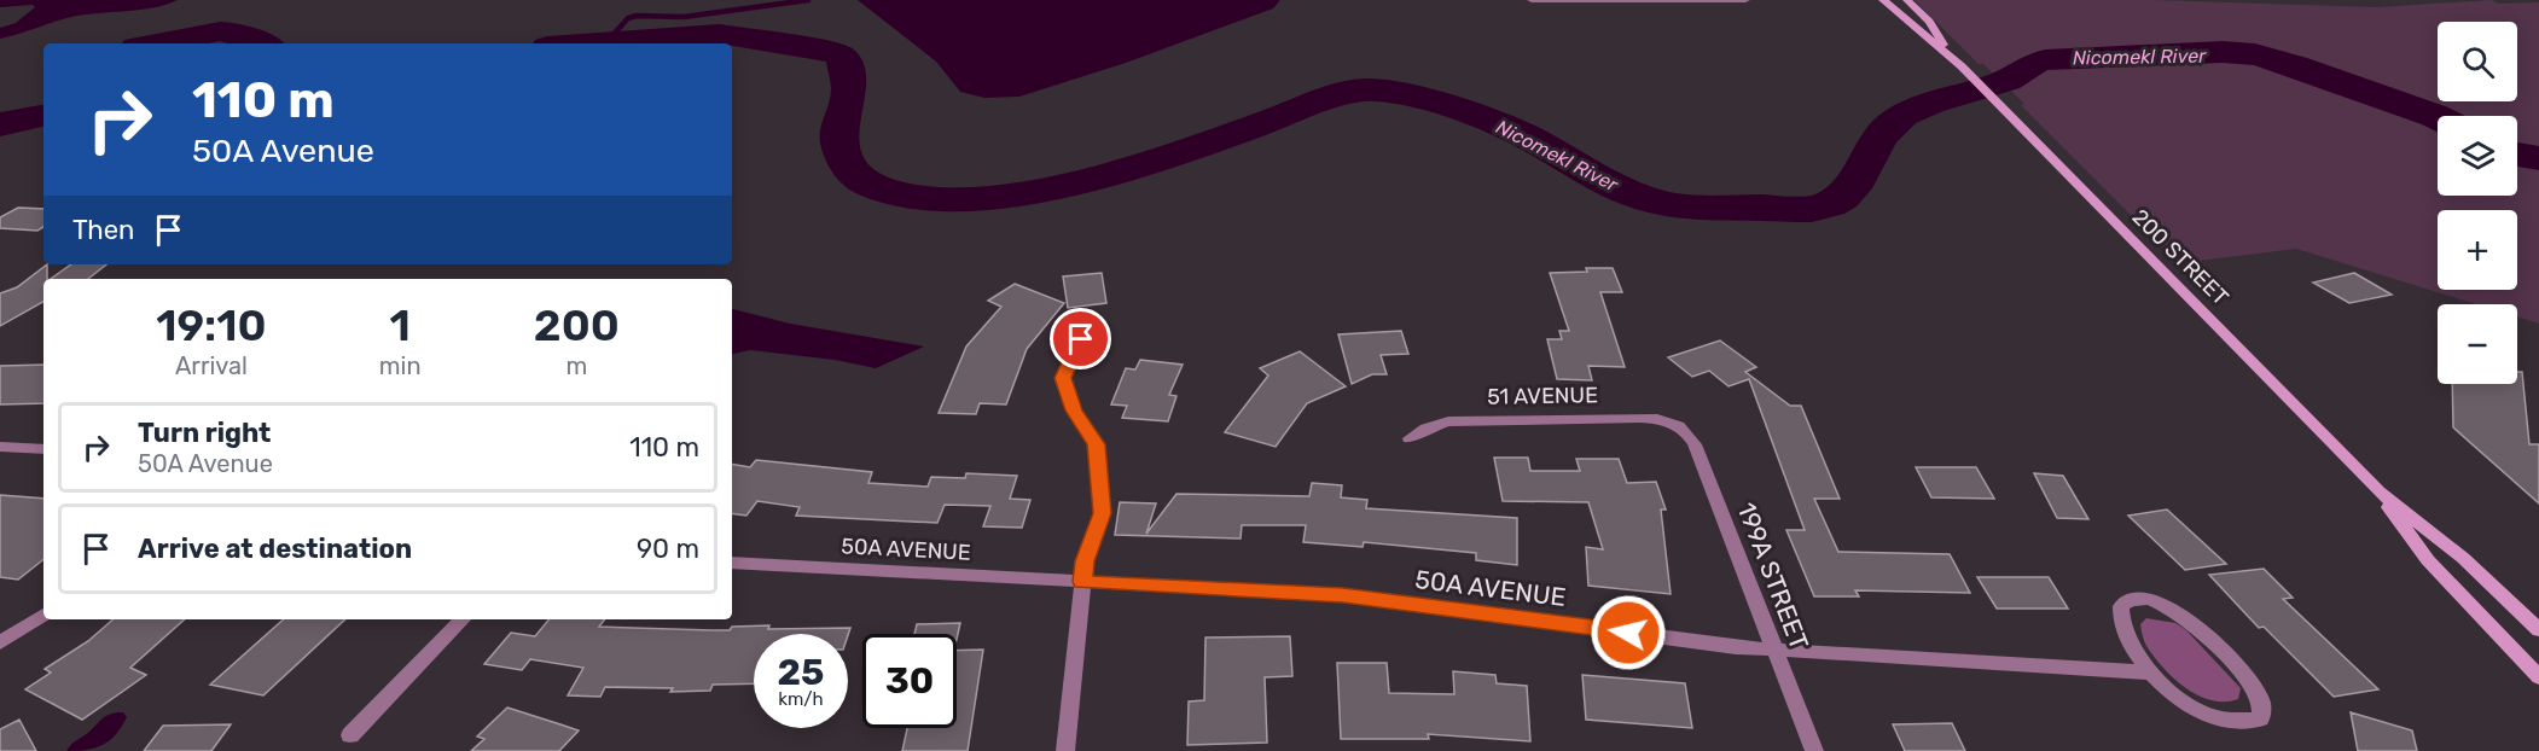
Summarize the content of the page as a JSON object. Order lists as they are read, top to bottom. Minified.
{"streets":{"main road":["200 STREET"],"street":["51 AVENUE","50A AVENUE","199A STREET"]},"crossings":[["51 AVENUE","199A STREET"],["50A AVENUE","199A STREET"]],"water":["Nicomekl River"],"page":{"map_buttons":["+","−"],"turn":["110 m","50A Avenue"],"then":"Then","eta":["19:10","Arrival","1","min","200","m"],"list":[{"name":"Turn right","note":"50A Avenue","value":"110 m"},{"name":"Arrive at destination","value":"90 m"}],"speed":"25 km/h","limit":"30"}}
